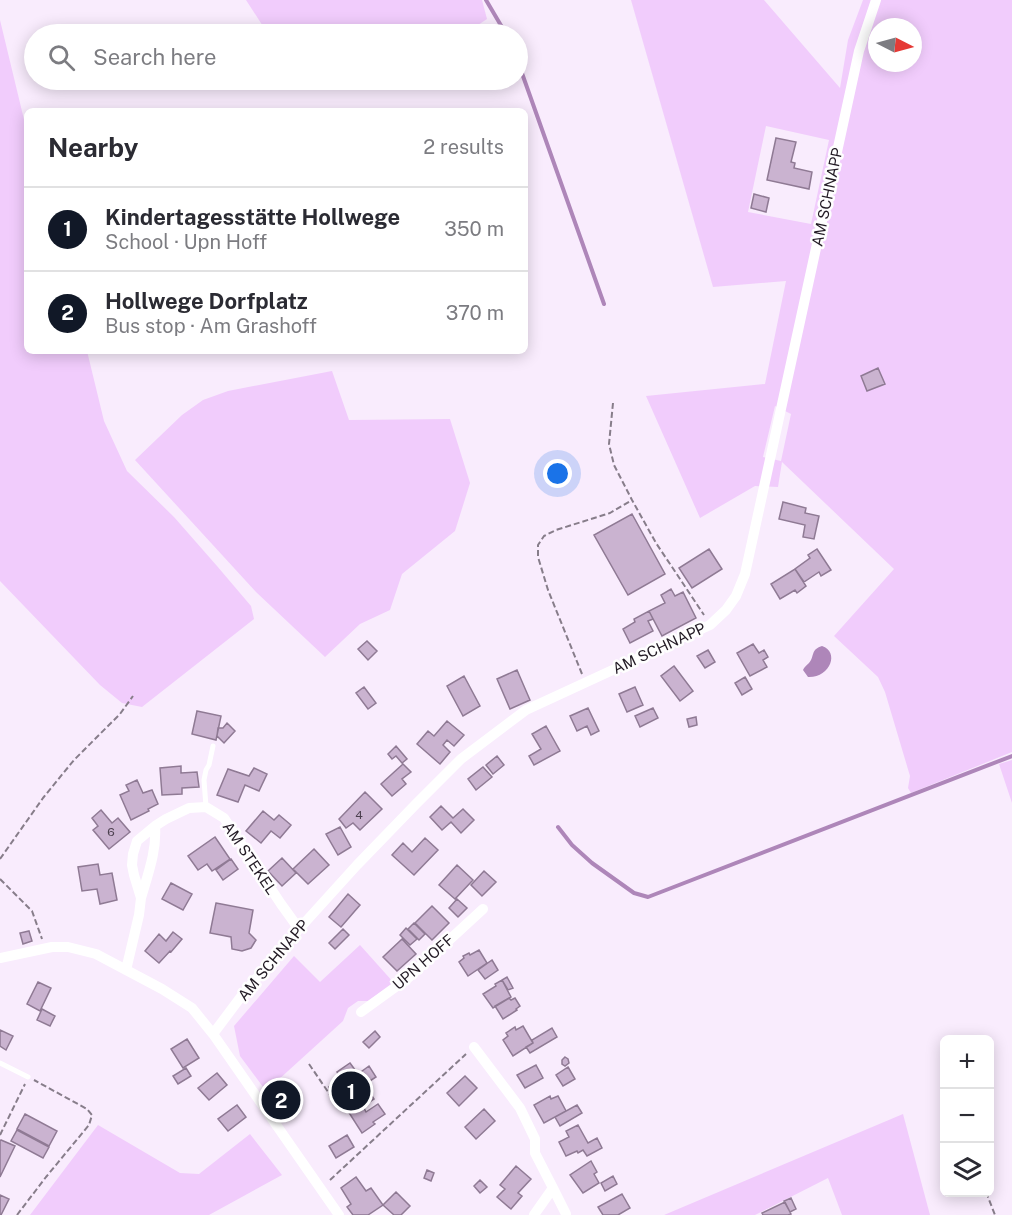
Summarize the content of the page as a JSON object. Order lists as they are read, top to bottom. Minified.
{"streets":{"street":["AM SCHNAPP","AM STEKEL","UPN HOFF"]},"crossings":[["AM SCHNAPP","AM STEKEL"]],"house_numbers":["4","6"],"north":"right","page":{"search":"Search here","heading":["Nearby","2 results"],"list":[{"mark":"1","name":"Kindertagesstätte Hollwege","note":"School · Upn Hoff","value":"350 m"},{"mark":"2","name":"Hollwege Dorfplatz","note":"Bus stop · Am Grashoff","value":"370 m"}],"map_buttons":["+","−"],"pins":["1","2"]}}
